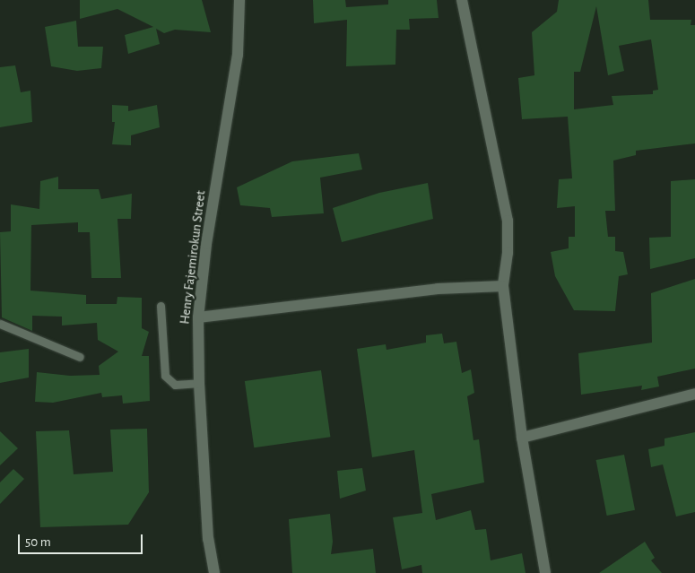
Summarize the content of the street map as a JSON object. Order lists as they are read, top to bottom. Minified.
{"streets":{"street":["Henry Fajemirokun Street"]},"scale_bar":"50 m"}
